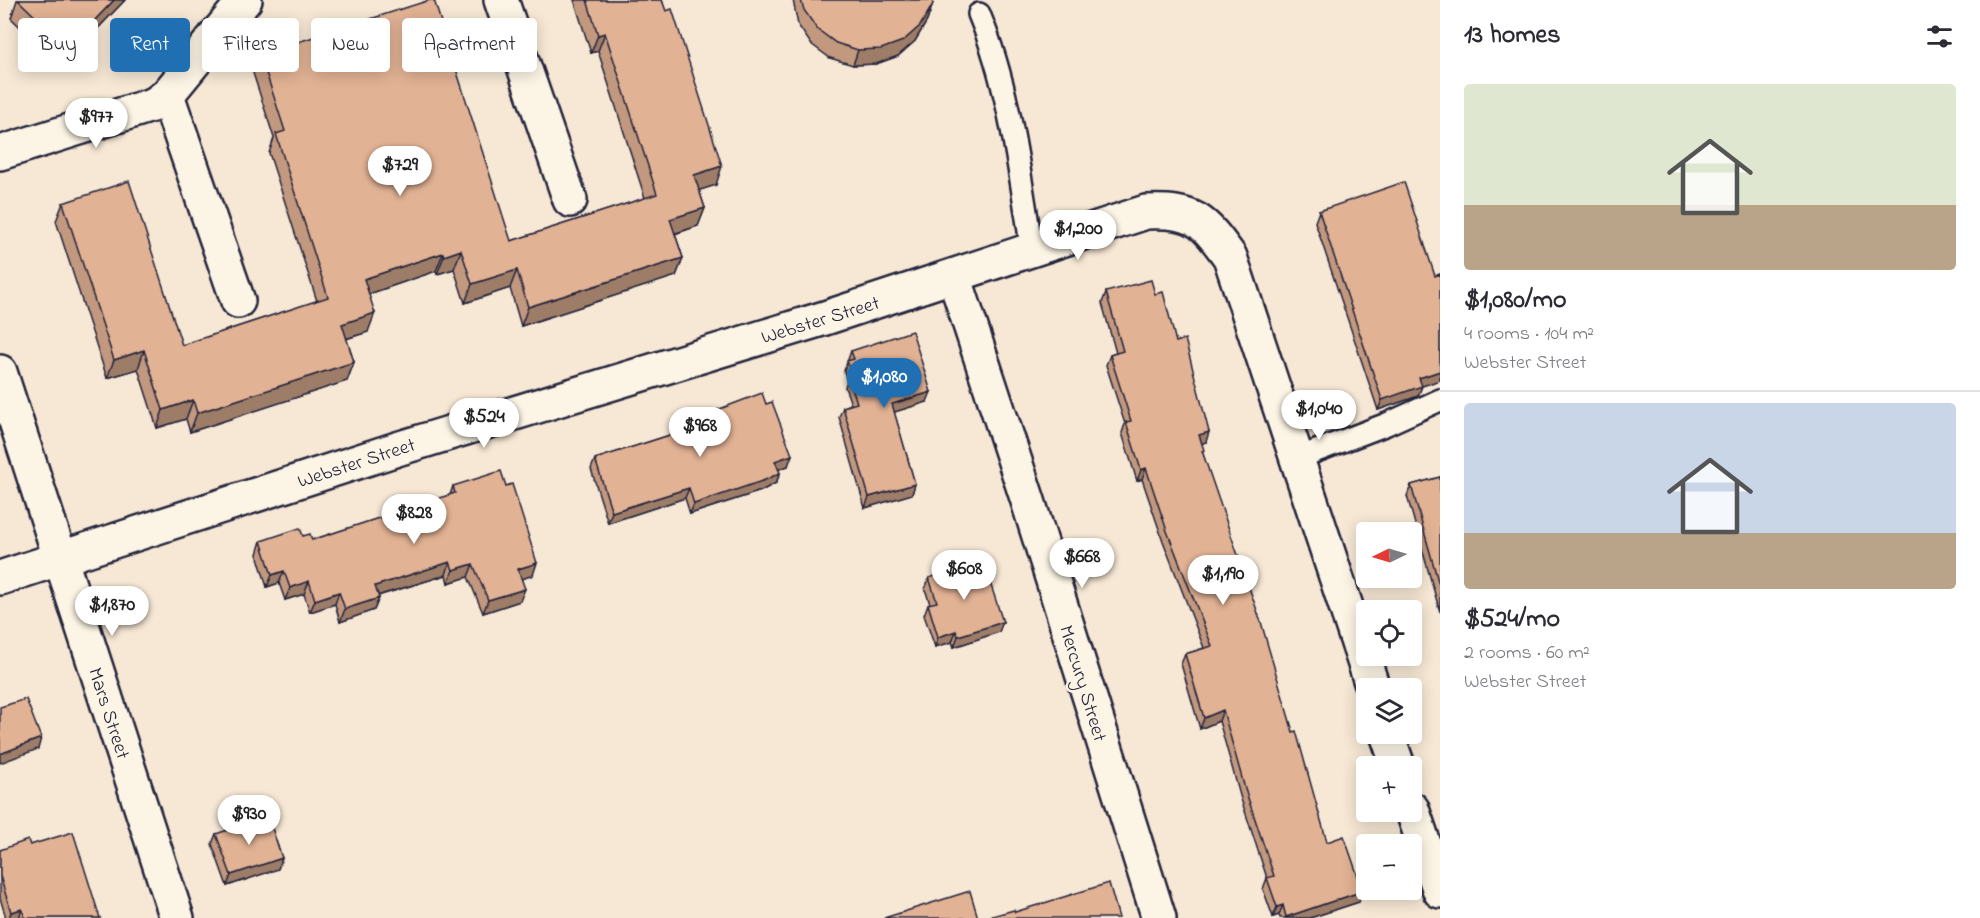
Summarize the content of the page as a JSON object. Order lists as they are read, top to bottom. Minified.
{"streets":{"street":["Webster Street","Mercury Street","Mars Street"]},"crossings":[["Webster Street","Mercury Street"],["Webster Street","Mars Street"]],"north":"left","page":{"heading":"13 homes","chip":["Buy","Rent","Filters","New","Apartment"],"list":[{"name":"$1,080/mo","note":"4 rooms · 104 m² · Webster Street"},{"name":"$524/mo","note":"2 rooms · 60 m² · Webster Street"}],"price":["$977","$729","$1,200","$1,080","$1,040","$524","$968","$828","$668","$608","$1,190","$1,870","$930"],"map_buttons":["+","−"]}}
